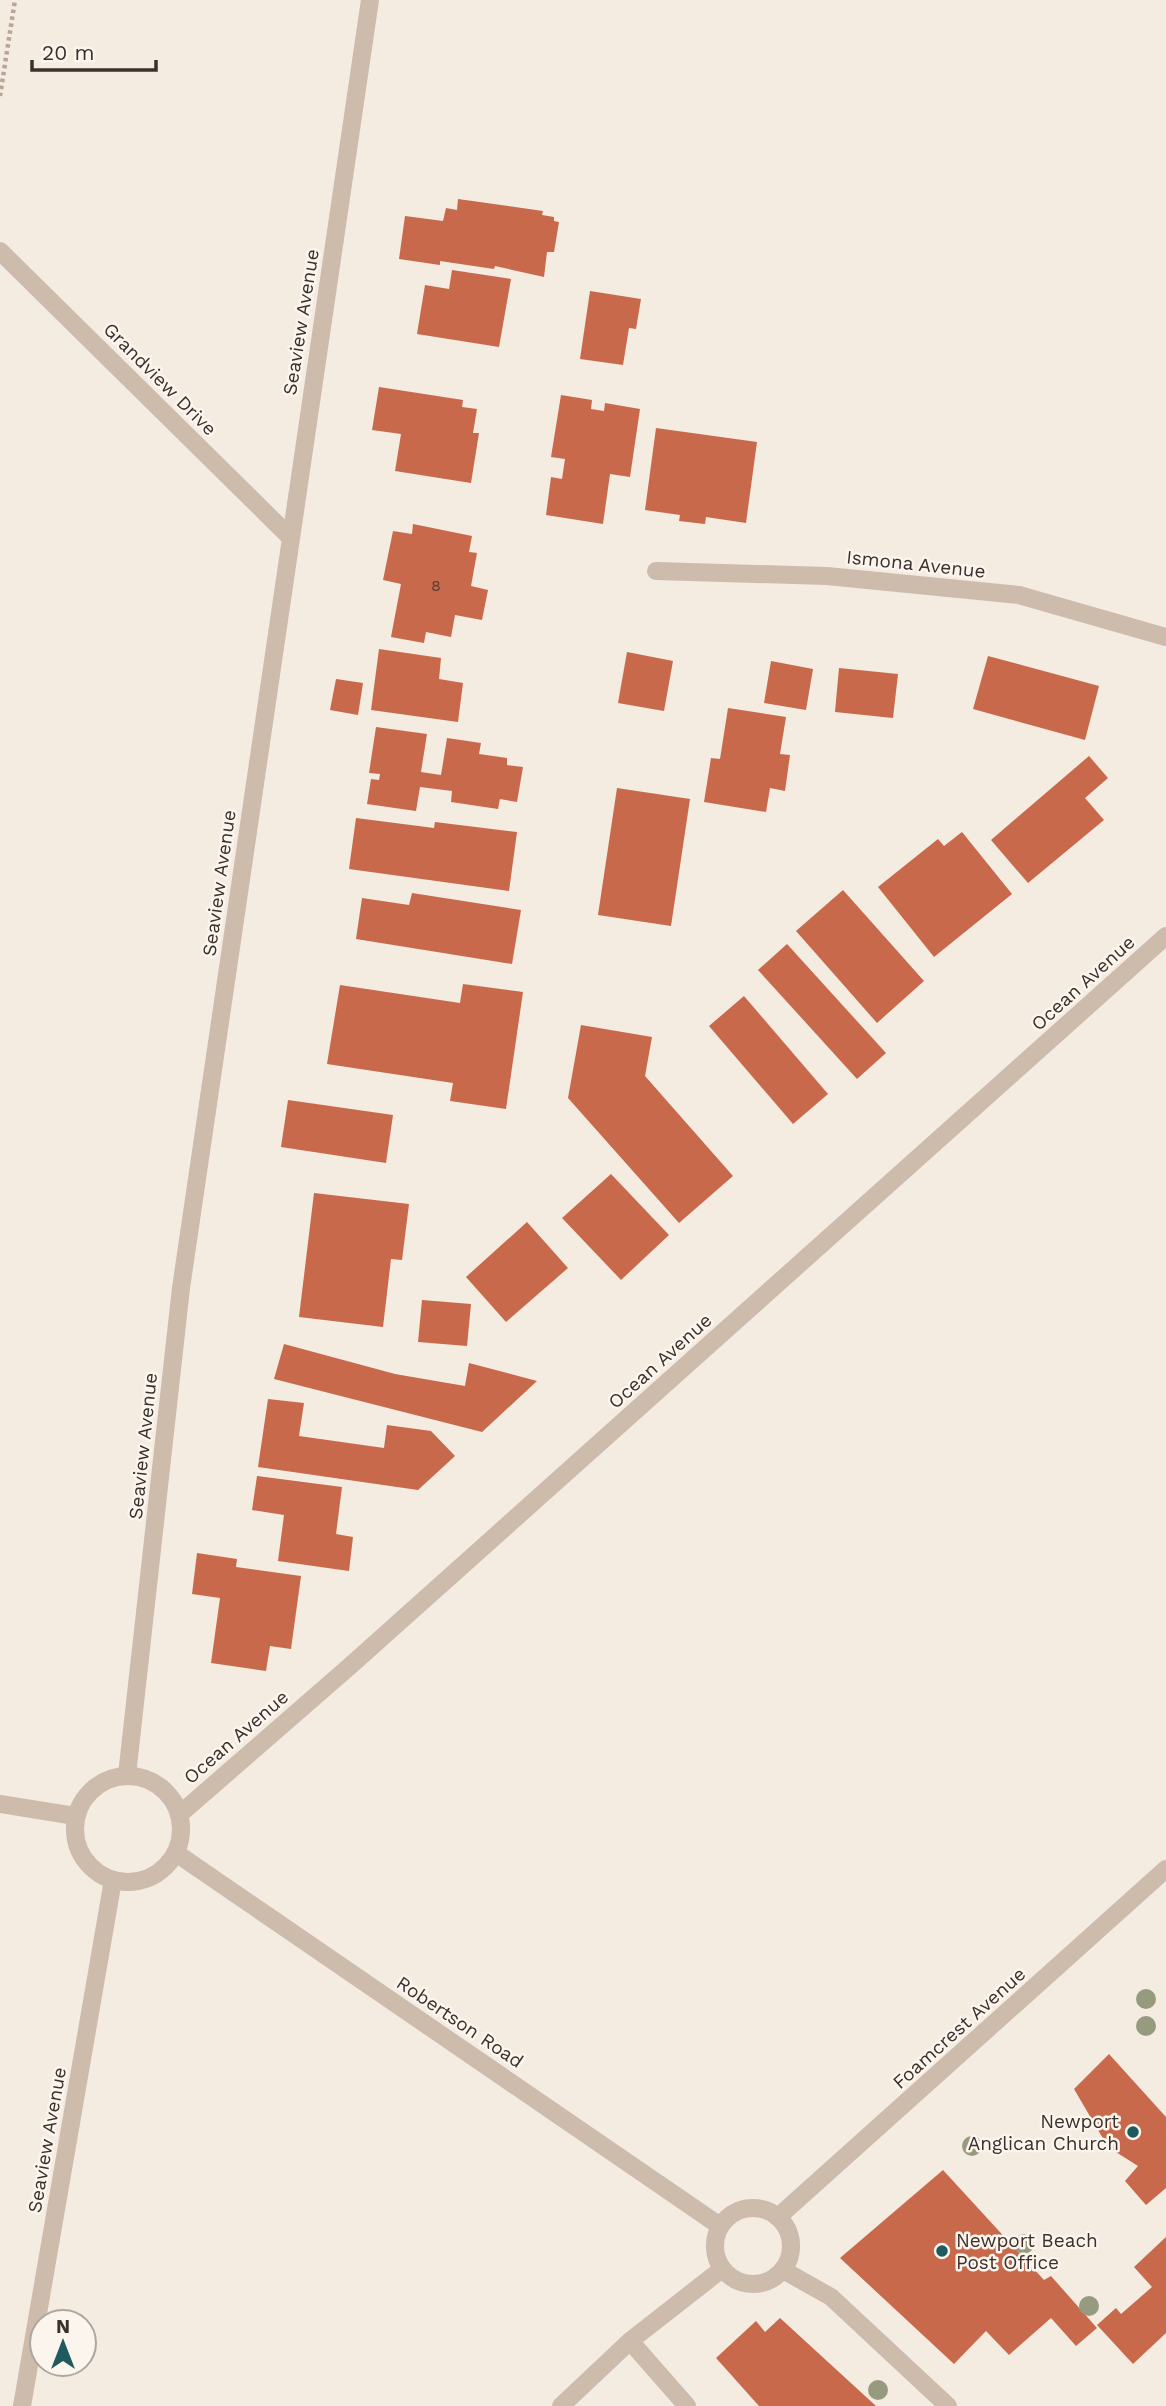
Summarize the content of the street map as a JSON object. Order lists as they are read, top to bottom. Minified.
{"streets":{"street":["Seaview Avenue","Grandview Drive","Ismona Avenue","Ocean Avenue","Robertson Road","Foamcrest Avenue"]},"crossings":[["Seaview Avenue","Grandview Drive"],["Seaview Avenue","Ocean Avenue"],["Seaview Avenue","Robertson Road"],["Ocean Avenue","Robertson Road"],["Robertson Road","Foamcrest Avenue"]],"places":["Newport Anglican Church","Newport Beach Post Office"],"house_numbers":["8"],"scale_bar":"20 m","north":"top"}
